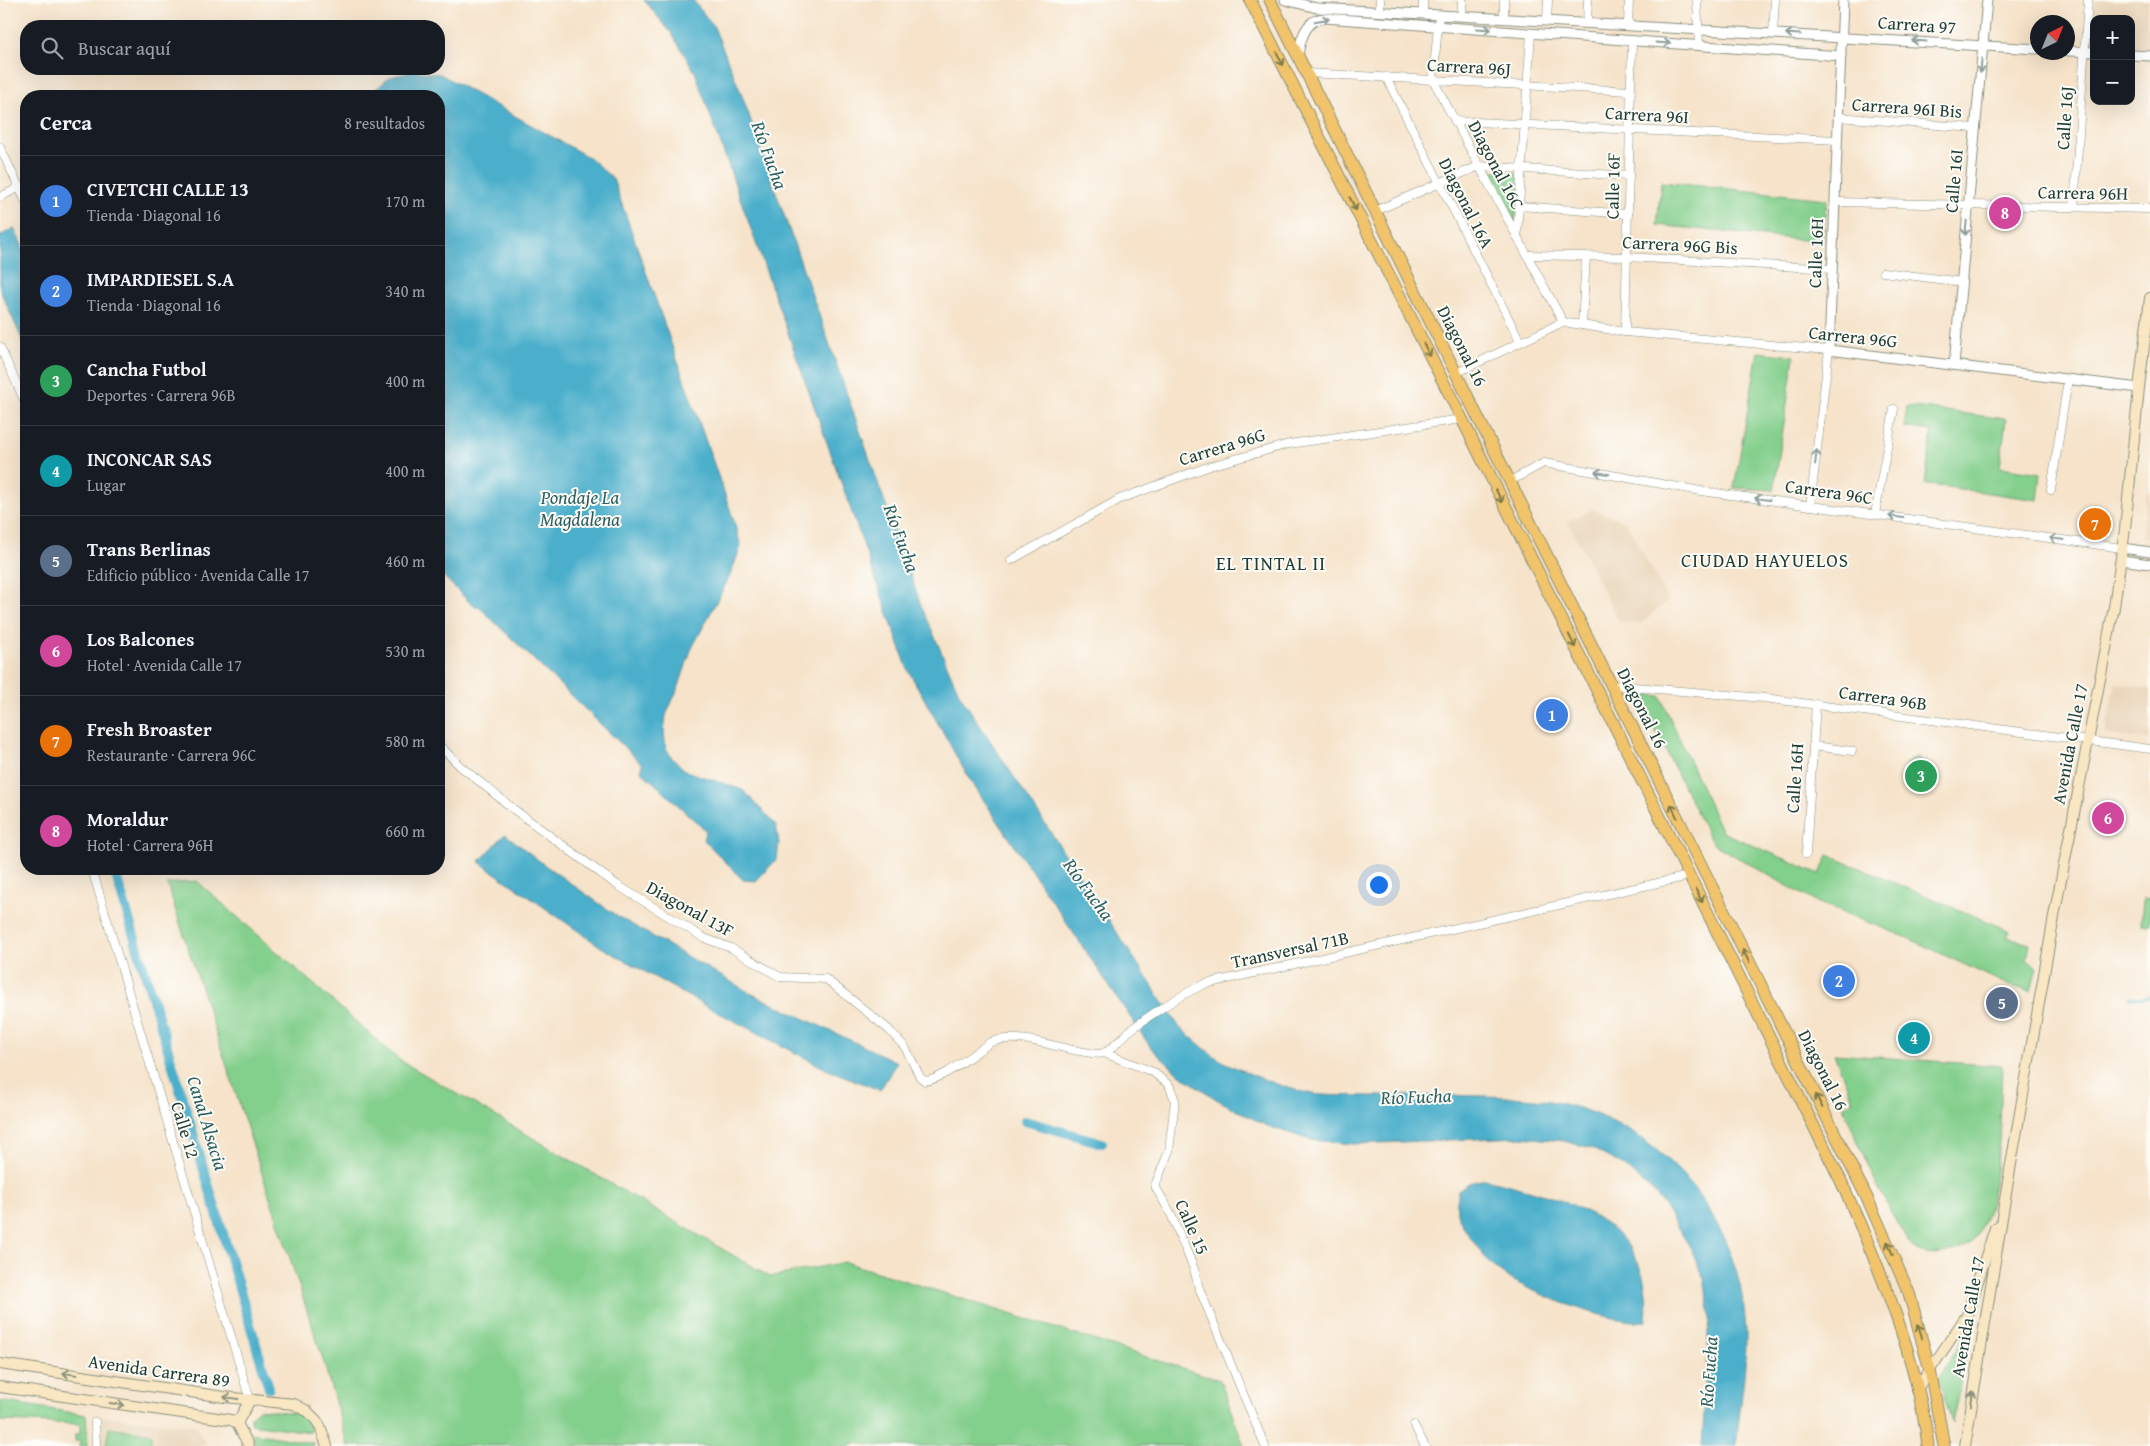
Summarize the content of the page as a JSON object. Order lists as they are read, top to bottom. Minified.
{"streets":{"main road":["Diagonal 16","Avenida Calle 17","Avenida Carrera 89"],"street":["Carrera 97","Carrera 96J","Carrera 96I Bis","Carrera 96I","Calle 16J","Diagonal 16C","Calle 16I","Calle 16F","Carrera 96H","Diagonal 16A","Carrera 96G Bis","Calle 16H","Carrera 96G","Carrera 96C","Carrera 96B","Diagonal 13F","Transversal 71B","Calle 12","Calle 15"]},"crossings":[["Carrera 97","Calle 16I"],["Carrera 97","Calle 16H"],["Carrera 96J","Diagonal 16C"],["Carrera 96J","Calle 16F"],["Carrera 96J","Diagonal 16A"],["Carrera 96J","Diagonal 16"],["Carrera 96I Bis","Calle 16I"],["Carrera 96I Bis","Calle 16H"],["Carrera 96I","Diagonal 16C"],["Carrera 96I","Calle 16F"],["Carrera 96I","Calle 16H"],["Calle 16J","Carrera 96H"],["Diagonal 16C","Carrera 96G Bis"],["Diagonal 16C","Carrera 96G"],["Calle 16I","Carrera 96H"],["Calle 16I","Carrera 96G"],["Calle 16F","Carrera 96G Bis"],["Calle 16F","Carrera 96G"],["Carrera 96H","Calle 16H"],["Carrera 96G Bis","Calle 16H"],["Calle 16H","Carrera 96G"],["Calle 16H","Carrera 96C"],["Calle 16H","Carrera 96B"],["Carrera 96G","Diagonal 16"],["Carrera 96G","Avenida Calle 17"],["Diagonal 16","Carrera 96C"],["Diagonal 16","Carrera 96B"],["Diagonal 16","Avenida Calle 17"],["Diagonal 16","Transversal 71B"],["Carrera 96C","Avenida Calle 17"],["Carrera 96B","Avenida Calle 17"],["Diagonal 13F","Transversal 71B"],["Diagonal 13F","Calle 15"],["Transversal 71B","Calle 15"],["Calle 12","Avenida Carrera 89"]],"one_way":["Calle 16I","Carrera 96C"],"districts":["CIUDAD HAYUELOS","EL TINTAL II"],"water":["Río Fucha","Pondaje La Magdalena","Canal Alsacia"],"north":"top right","page":{"map_buttons":["+","−"],"search":"Buscar aquí","heading":["Cerca","8 resultados"],"list":[{"mark":"1","name":"CIVETCHI CALLE 13","note":"Tienda · Diagonal 16","value":"170 m"},{"mark":"2","name":"IMPARDIESEL S.A","note":"Tienda · Diagonal 16","value":"340 m"},{"mark":"3","name":"Cancha Futbol","note":"Deportes · Carrera 96B","value":"400 m"},{"mark":"4","name":"INCONCAR SAS","note":"Lugar","value":"400 m"},{"mark":"5","name":"Trans Berlinas","note":"Edificio público · Avenida Calle 17","value":"460 m"},{"mark":"6","name":"Los Balcones","note":"Hotel · Avenida Calle 17","value":"530 m"},{"mark":"7","name":"Fresh Broaster","note":"Restaurante · Carrera 96C","value":"580 m"},{"mark":"8","name":"Moraldur","note":"Hotel · Carrera 96H","value":"660 m"}],"pins":["8","7","1","3","6","2","5","4"]}}
